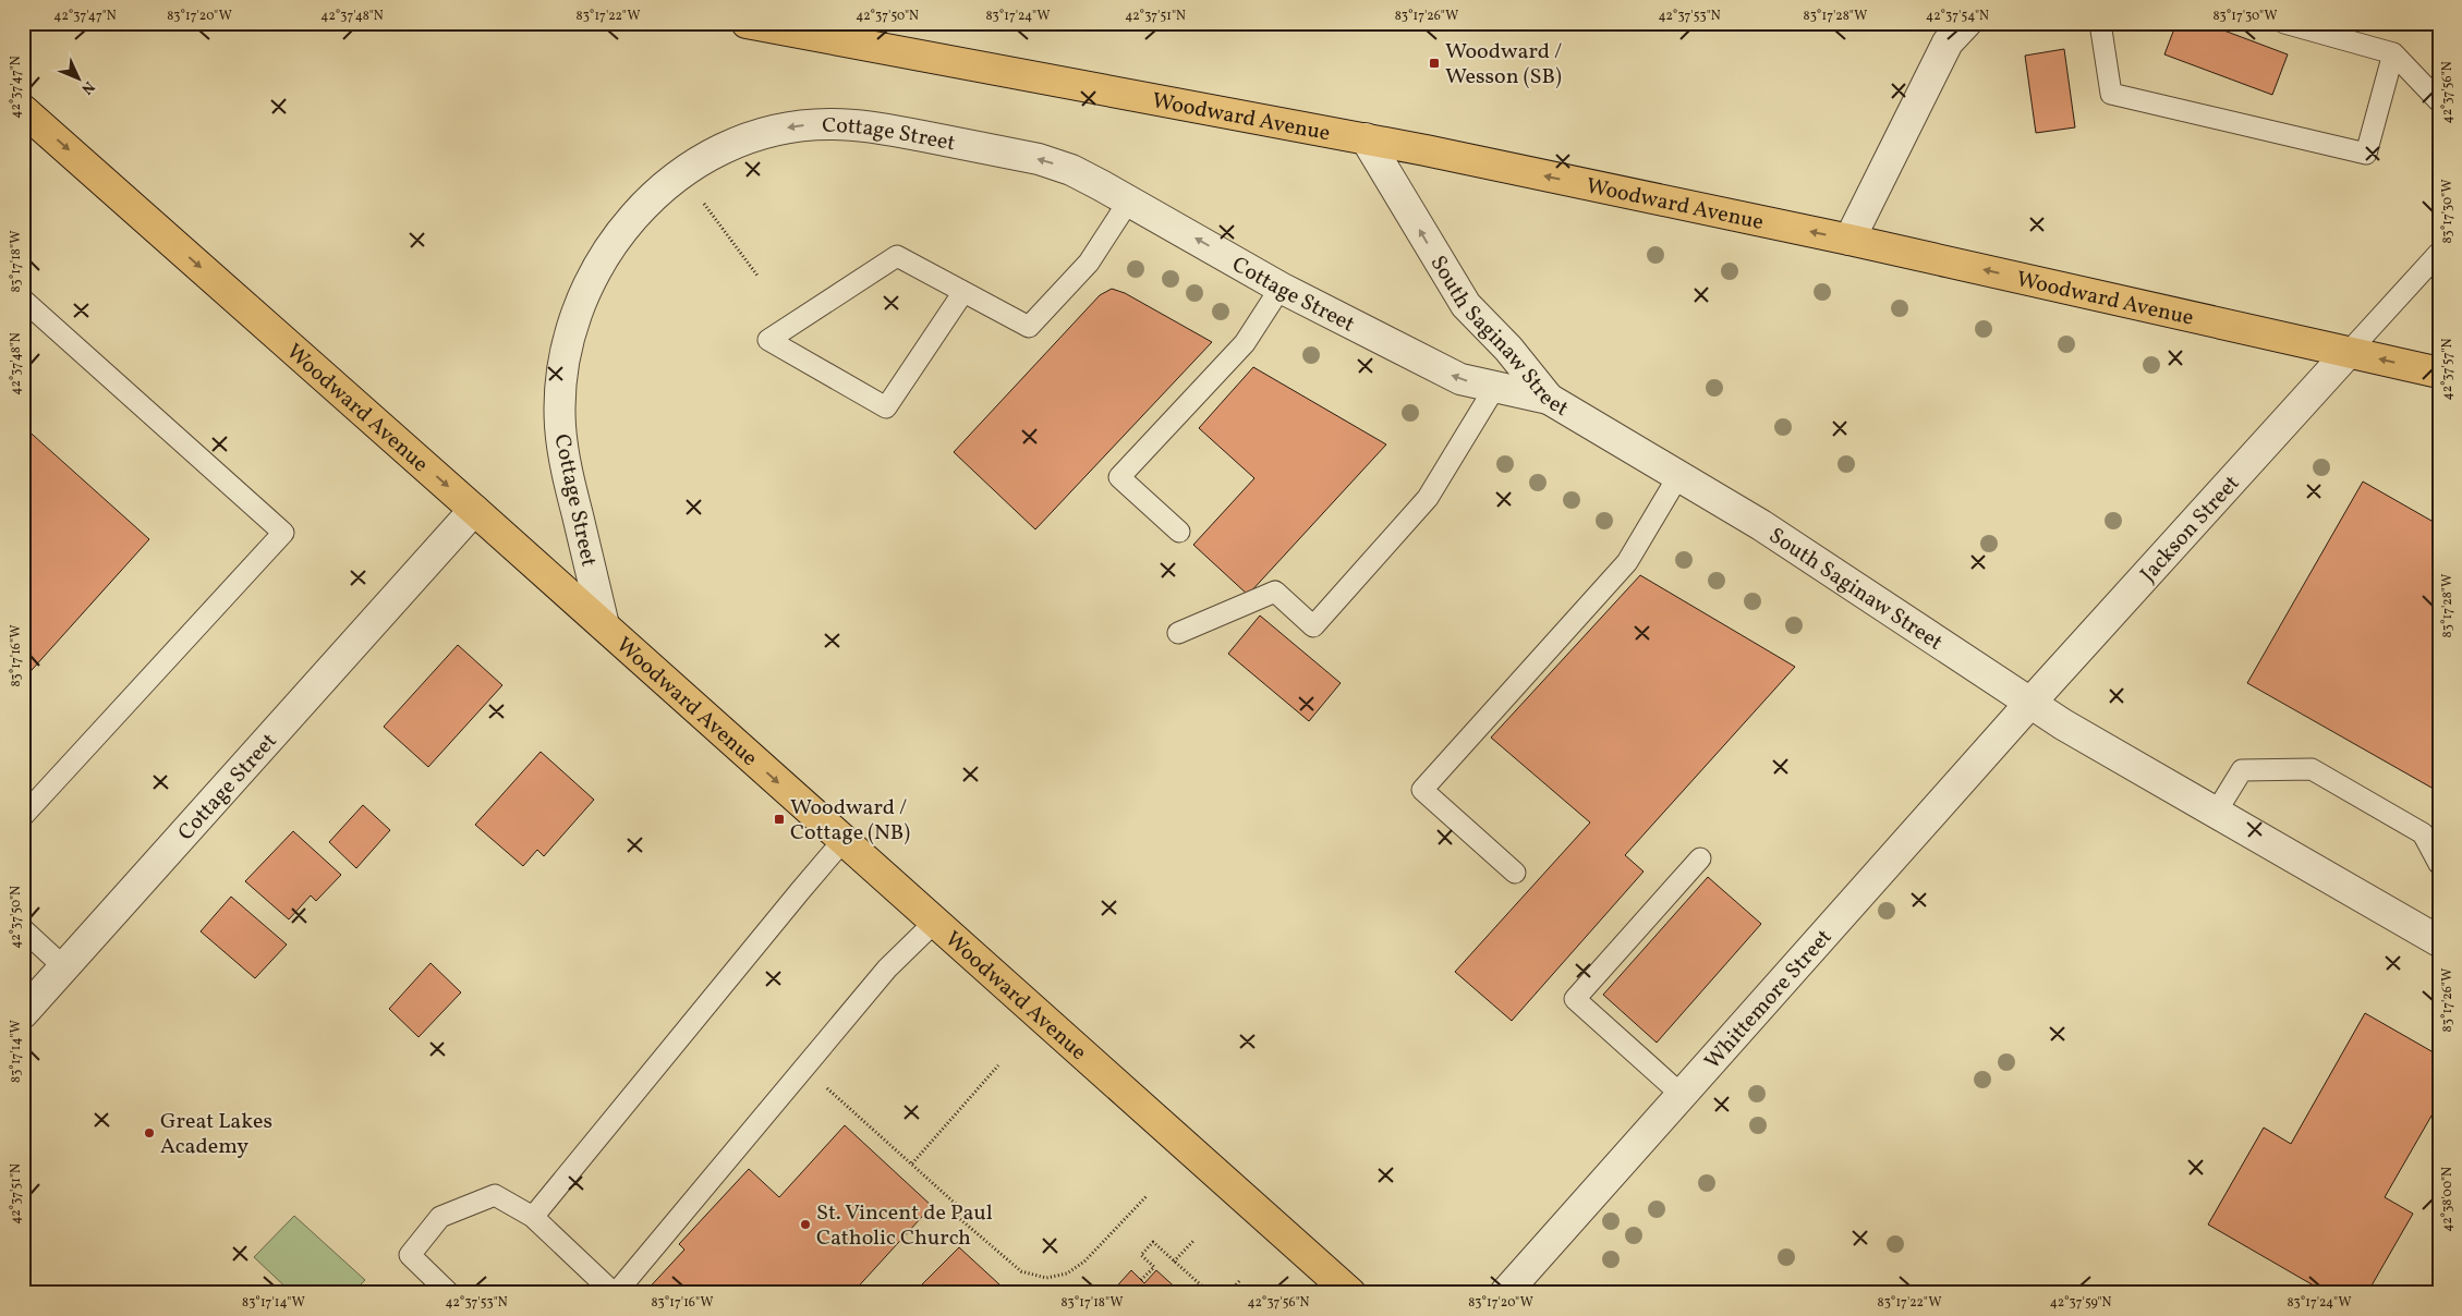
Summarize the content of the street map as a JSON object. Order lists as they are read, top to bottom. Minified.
{"streets":{"main road":["Woodward Avenue"],"street":["Cottage Street","South Saginaw Street","Jackson Street","Whittemore Street"]},"crossings":[["Woodward Avenue","Cottage Street"],["Woodward Avenue","South Saginaw Street"],["Woodward Avenue","Jackson Street"],["Cottage Street","South Saginaw Street"],["South Saginaw Street","Jackson Street"],["South Saginaw Street","Whittemore Street"],["Jackson Street","Whittemore Street"]],"one_way":["Cottage Street"],"places":{"transit":["Woodward / Wesson (SB)","Woodward / Cottage (NB)"],"other":["Great Lakes Academy","St. Vincent de Paul Catholic Church"]},"north":"bottom right","coordinates":["42°37'47\"N","83°17'20\"W","42°37'48\"N","83°17'22\"W","42°37'50\"N","83°17'24\"W","42°37'51\"N","83°17'26\"W","42°37'53\"N","83°17'28\"W","42°37'54\"N","83°17'30\"W","42°37'56\"N","83°17'18\"W","42°37'57\"N","83°17'16\"W","83°17'14\"W","42°38'00\"N","42°37'59\"N"]}
